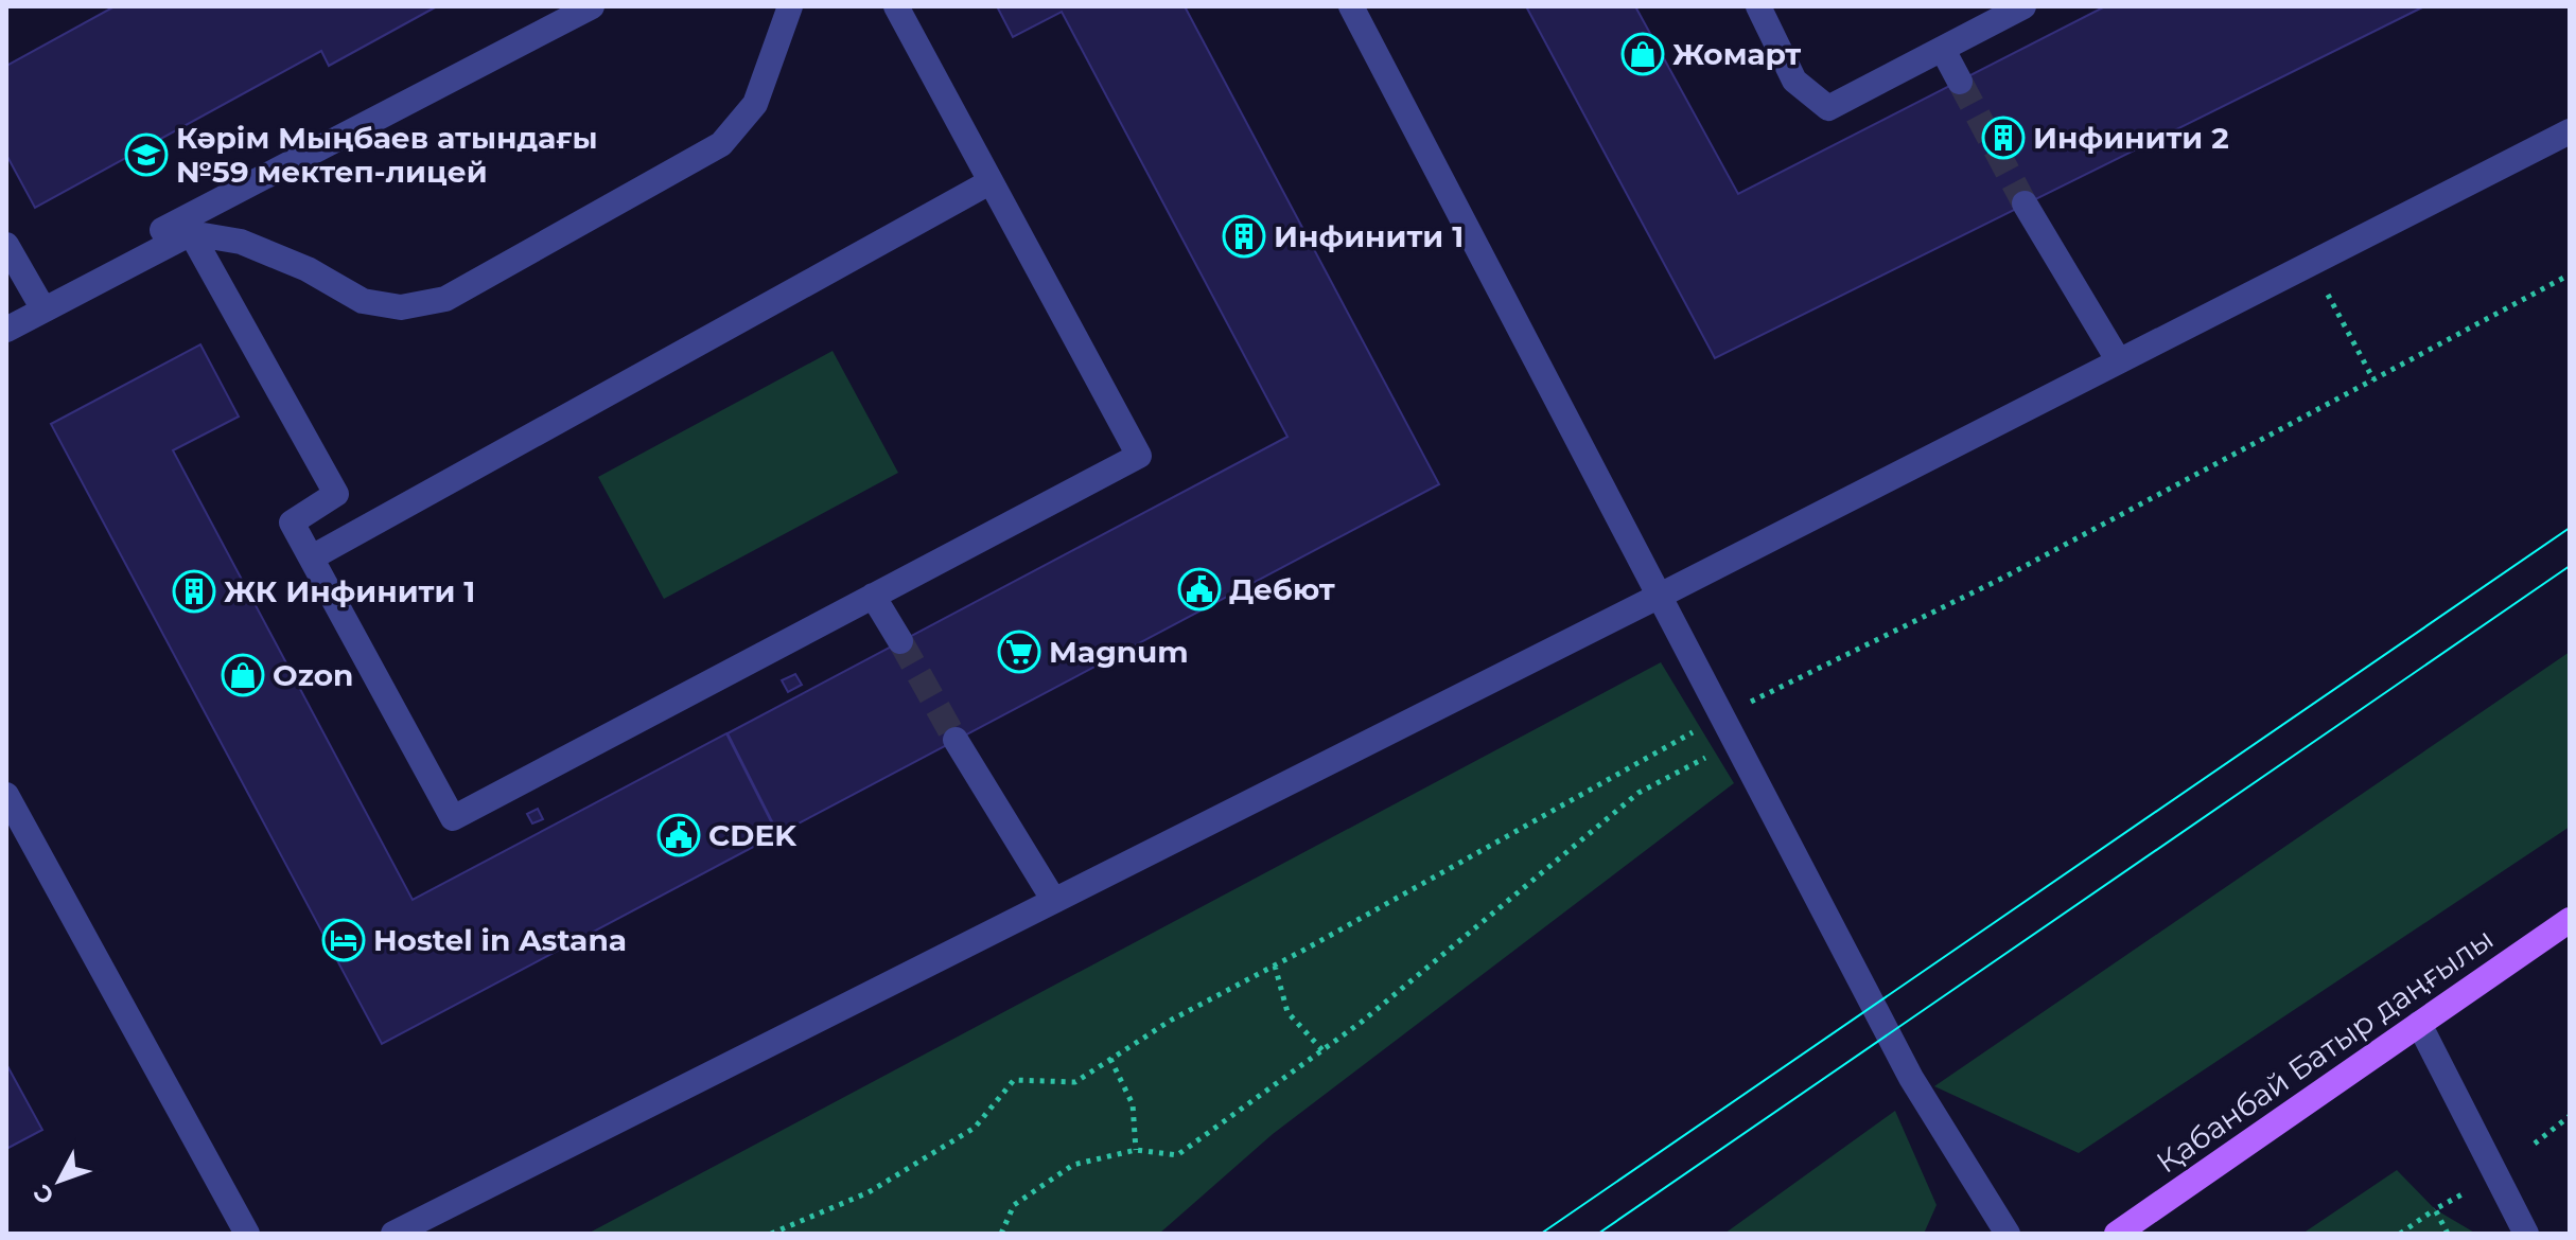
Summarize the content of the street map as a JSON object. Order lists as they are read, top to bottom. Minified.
{"streets":{"main road":["Қабанбай Батыр даңғылы"]},"places":{"shop":["Жомарт","Ozon"],"building":["Инфинити 2","Инфинити 1","ЖК Инфинити 1"],"school or university":["Кәрім Мыңбаев атындағы №59 мектеп-лицей"],"public building":["Дебют","CDEK"],"supermarket":["Magnum"],"hotel":["Hostel in Astana"]},"north":"bottom left"}
